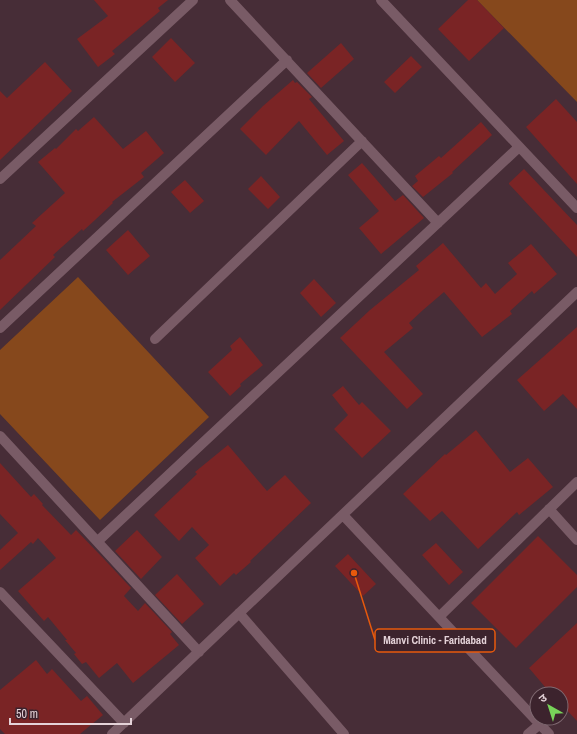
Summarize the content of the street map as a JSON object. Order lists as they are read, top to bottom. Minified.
{"places":["Manvi Clinic - Faridabad"],"scale_bar":"50 m","north":"top left"}
